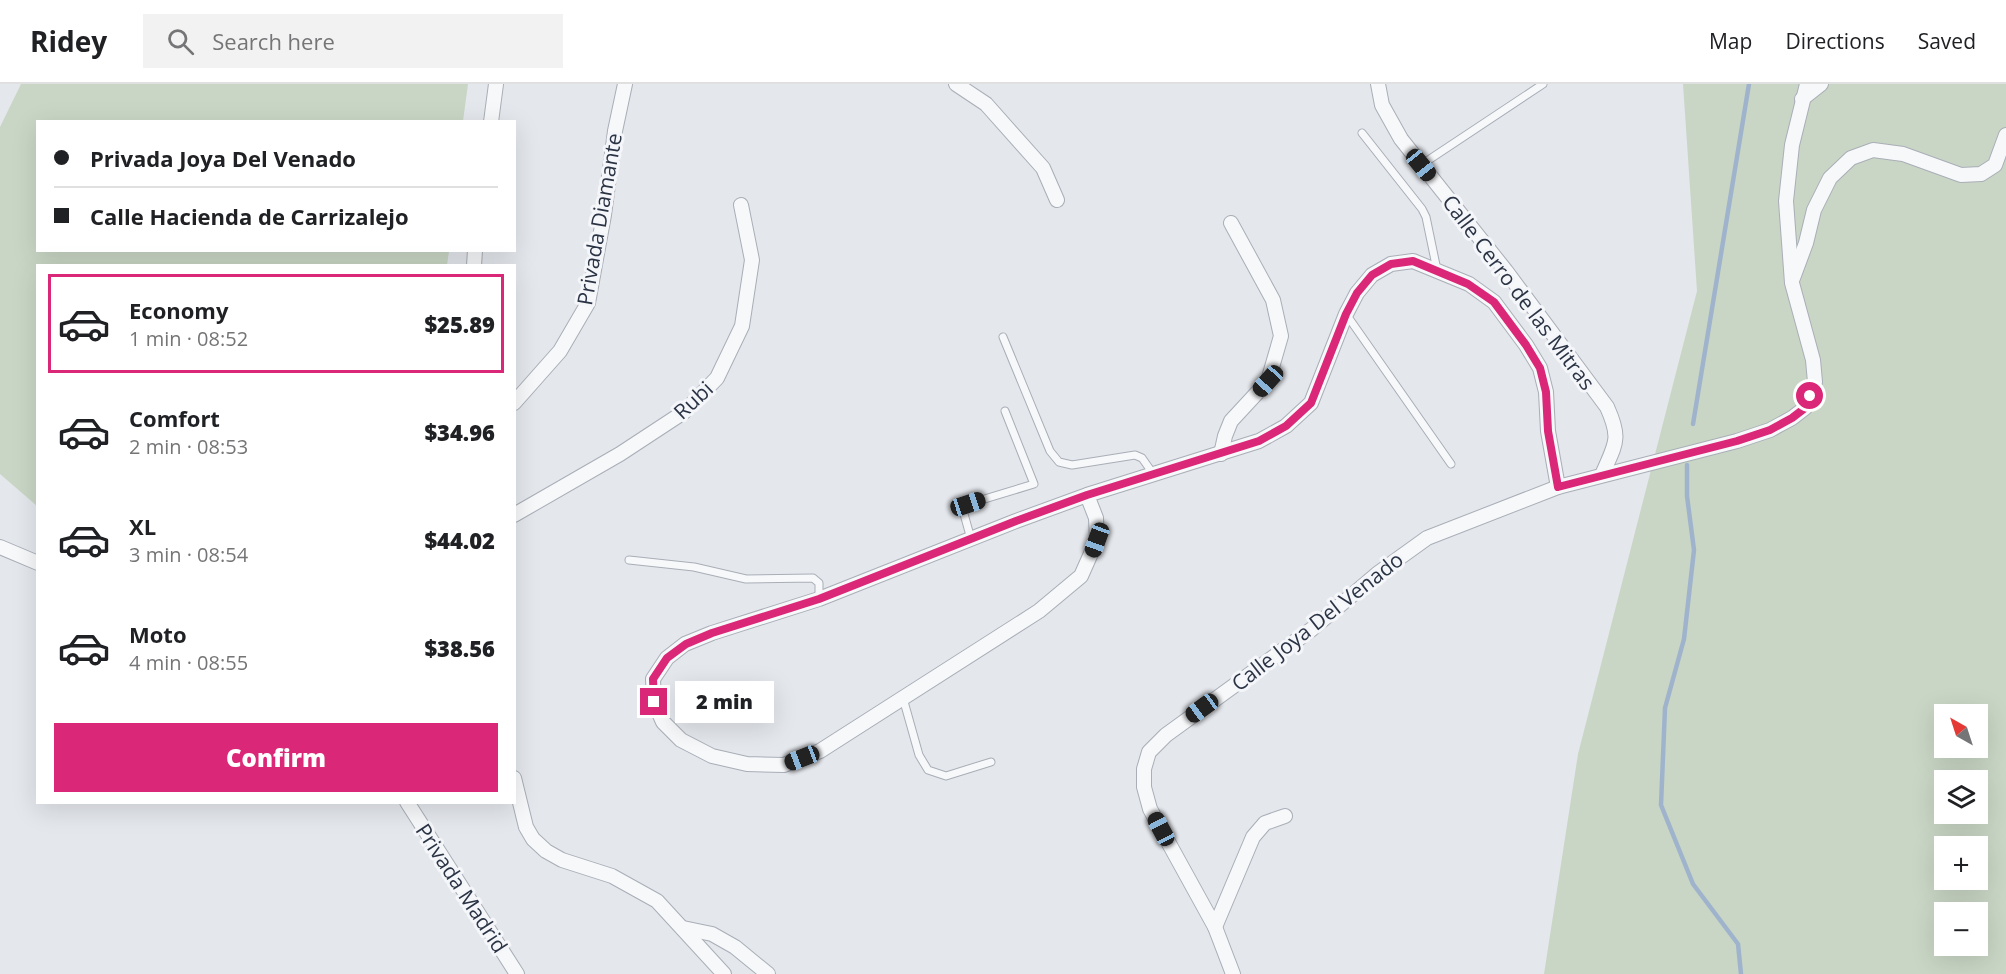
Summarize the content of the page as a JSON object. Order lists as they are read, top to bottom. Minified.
{"streets":{"street":["Privada Diamante","Calle Cerro de las Mitras","Rubi","Calle Joya Del Venado","Privada Madrid"]},"crossings":[["Calle Cerro de las Mitras","Calle Joya Del Venado"]],"north":"top left","page":{"header":"Ridey","search":"Search here","nav":["Map","Directions","Saved"],"banner":["Privada Joya Del Venado","Calle Hacienda de Carrizalejo"],"list":[{"name":"Economy","note":"1 min · 08:52","value":"$25.89"},{"name":"Comfort","note":"2 min · 08:53","value":"$34.96"},{"name":"XL","note":"3 min · 08:54","value":"$44.02"},{"name":"Moto","note":"4 min · 08:55","value":"$38.56"}],"bubble":"2 min","map_buttons":["+","−"],"buttons":"Confirm"}}
